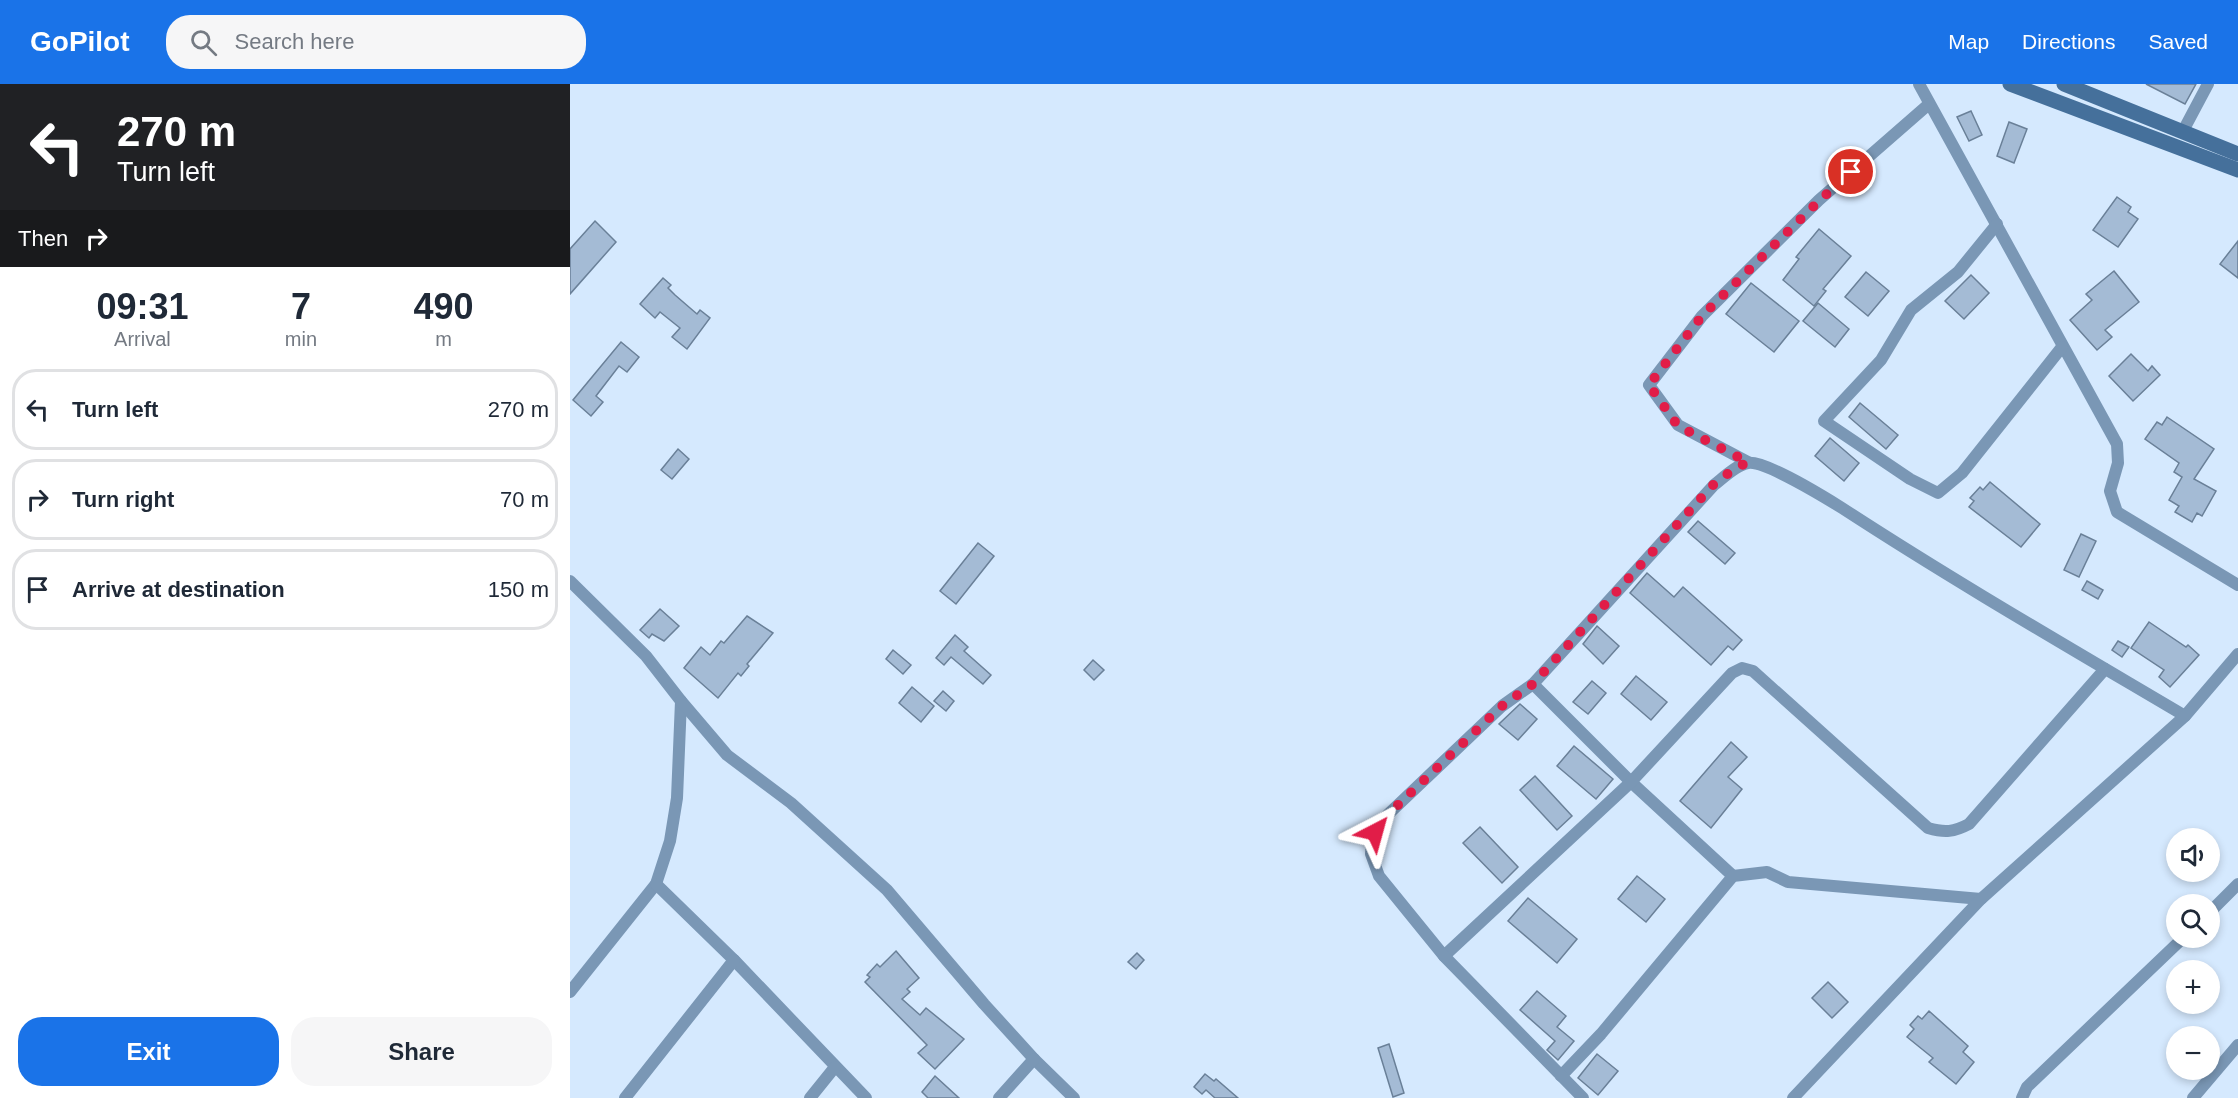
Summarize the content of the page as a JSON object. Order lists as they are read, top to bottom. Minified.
{"page":{"header":"GoPilot","search":"Search here","nav":["Map","Directions","Saved"],"turn":["270 m","Turn left"],"then":"Then","eta":["09:31","Arrival","7","min","490","m"],"list":[{"name":"Turn left","value":"270 m"},{"name":"Turn right","value":"70 m"},{"name":"Arrive at destination","value":"150 m"}],"map_buttons":["+","−"],"buttons":["Exit","Share"]}}
